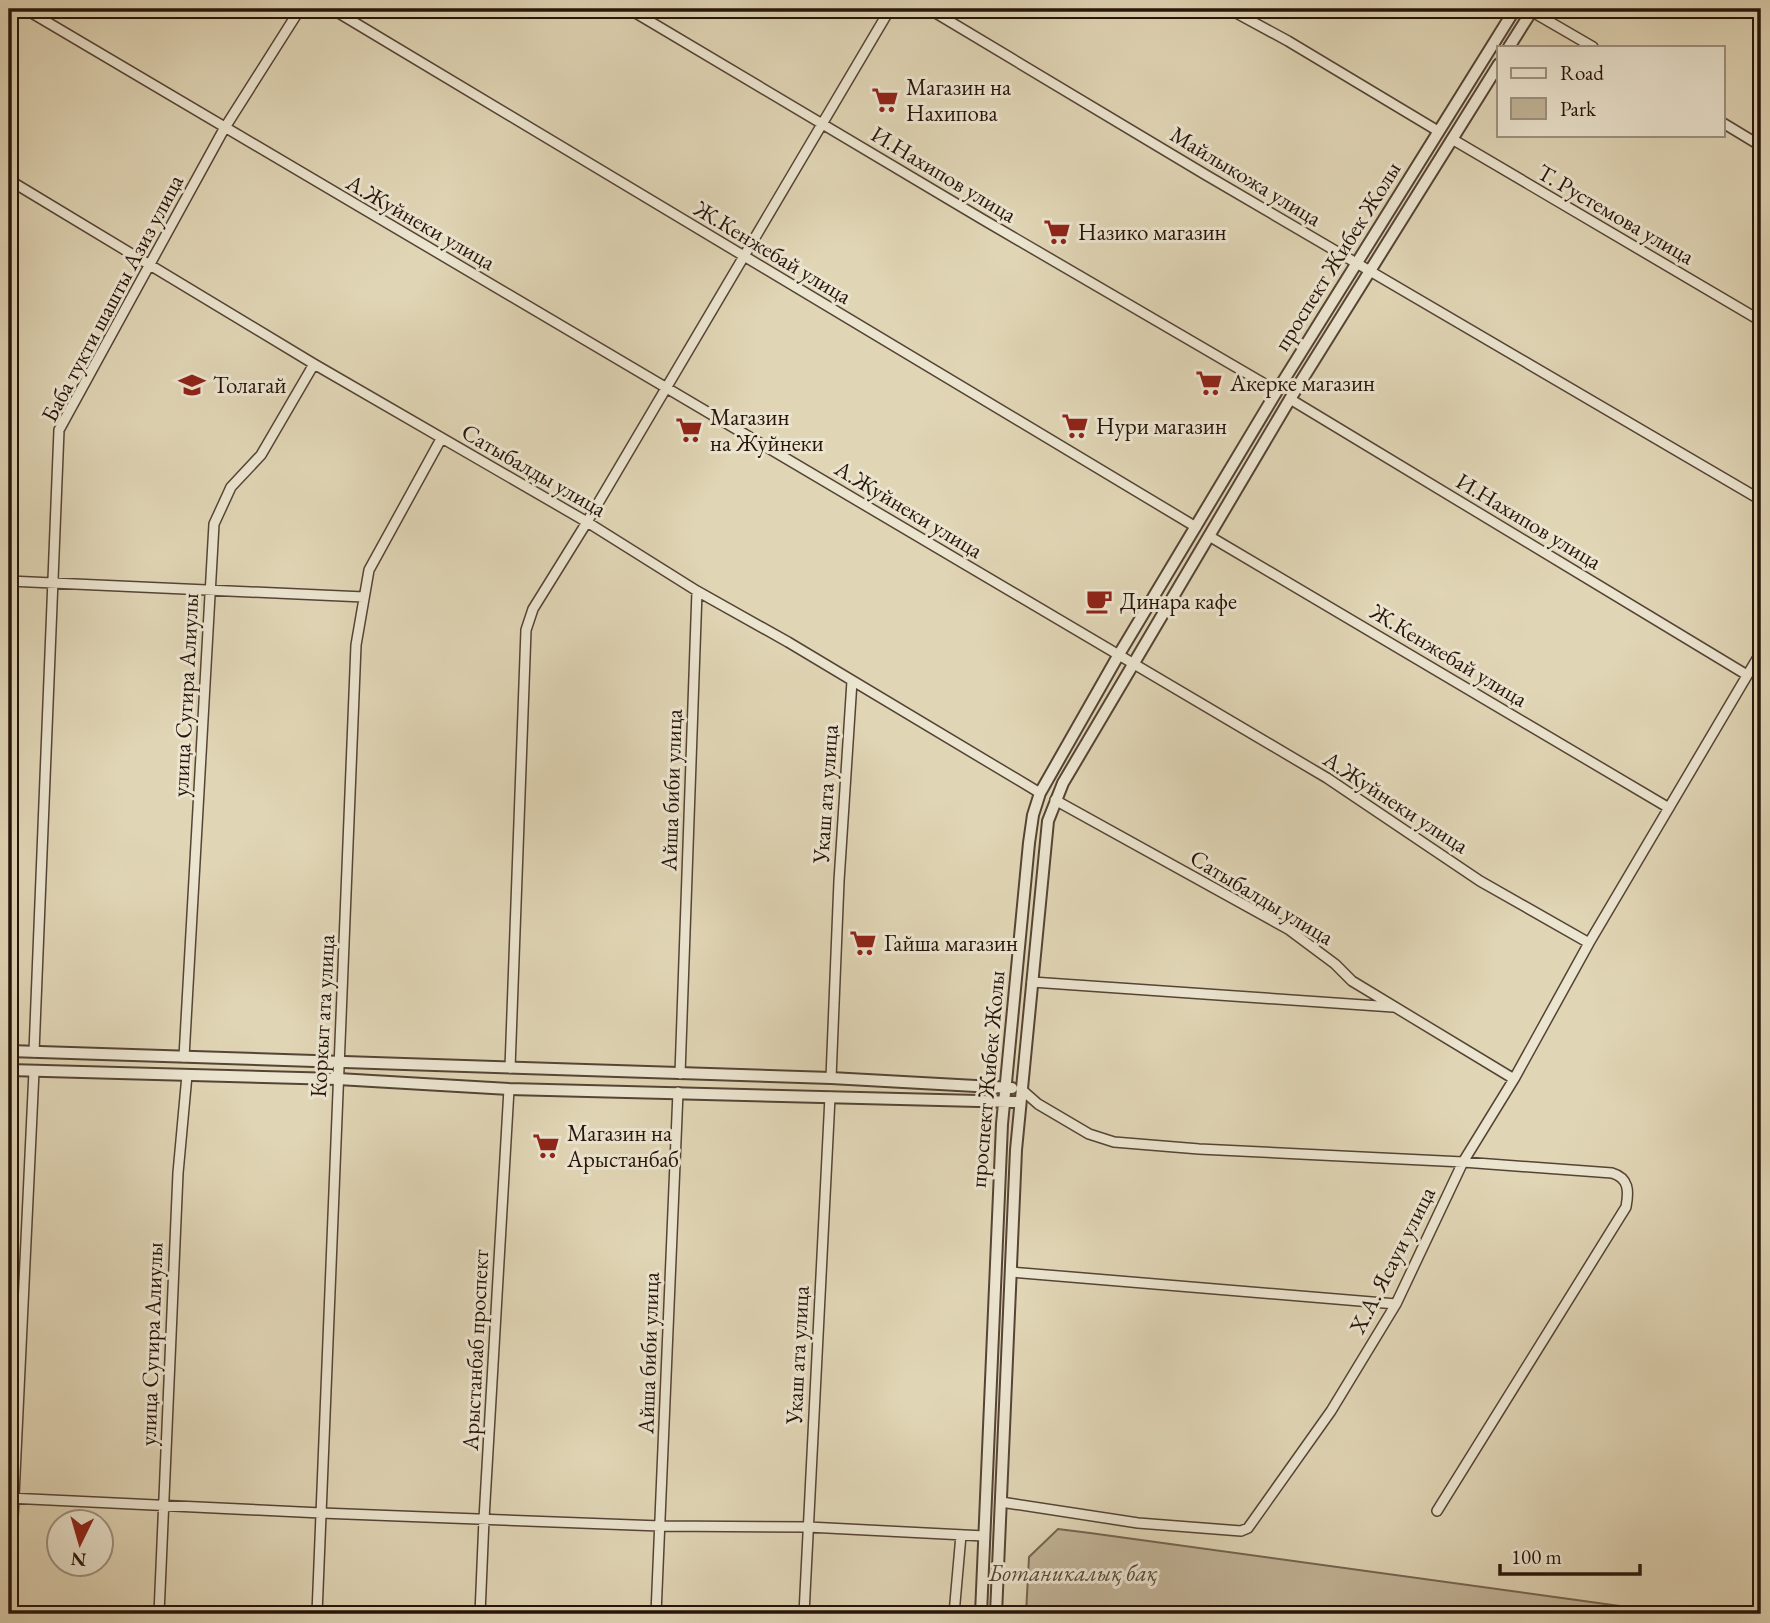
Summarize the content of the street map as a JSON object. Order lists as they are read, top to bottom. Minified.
{"streets":{"street":["И.Нахипов улица","Майлыкожа улица","Т. Рустемова улица","А.Жуйнеки улица","Ж.Кенжебай улица","проспект Жибек Жолы","Баба тукти шашты Азиз улица","Сатыбалды улица","улица Сугира Алиулы","Айша биби улица","Укаш ата улица","Коркыт ата улица","Х.А. Ясауи улица","Арыстанбаб проспект"]},"crossings":[["И.Нахипов улица","проспект Жибек Жолы"],["Майлыкожа улица","проспект Жибек Жолы"],["Т. Рустемова улица","проспект Жибек Жолы"],["А.Жуйнеки улица","проспект Жибек Жолы"],["А.Жуйнеки улица","Баба тукти шашты Азиз улица"],["Ж.Кенжебай улица","проспект Жибек Жолы"],["проспект Жибек Жолы","Сатыбалды улица"],["проспект Жибек Жолы","Х.А. Ясауи улица"],["Баба тукти шашты Азиз улица","Сатыбалды улица"],["Сатыбалды улица","улица Сугира Алиулы"],["Сатыбалды улица","Айша биби улица"],["Сатыбалды улица","Укаш ата улица"],["Сатыбалды улица","Коркыт ата улица"]],"parks":["Ботаникалық бақ"],"places":{"supermarket":["Магазин на Нахипова","Назико магазин","Акерке магазин","Нури магазин","Магазин на Жуйнеки","Гайша магазин","Магазин на Арыстанбаб"],"school or university":["Толагай"],"cafe":["Динара кафе"]},"legend":["Road","Park"],"scale_bar":"100 m","north":"bottom"}
